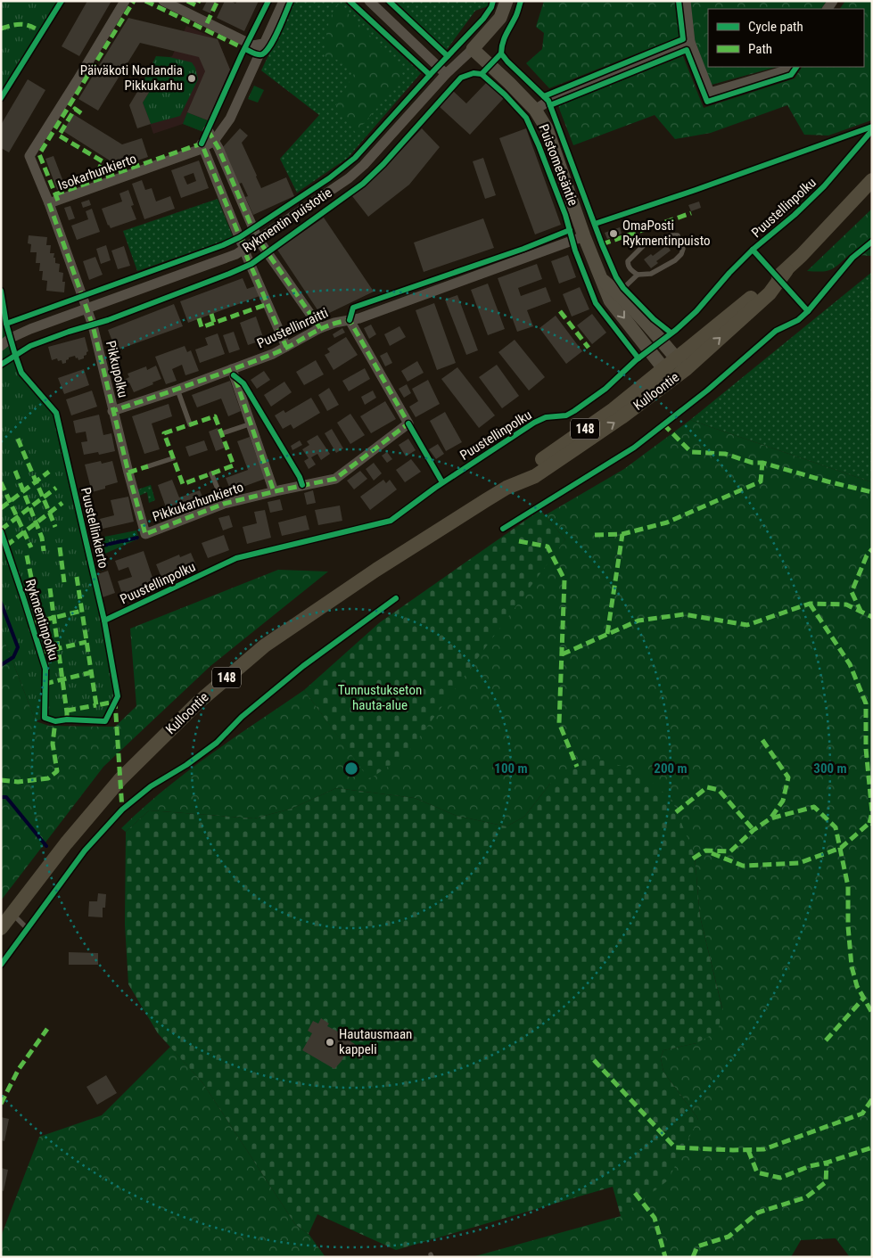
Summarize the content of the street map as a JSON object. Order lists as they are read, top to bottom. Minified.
{"streets":{"main road":["Kulloontie","148"],"street":["Puistometsäntie","Isokarhunkierto","Rykmentin puistotie","Puustellinraitti","Pikkupolku","Pikkukarhunkierto"],"cycle path":["Puustellinpolku","Puustellinkierto"]},"crossings":[["Puistometsäntie","Rykmentin puistotie"],["Puistometsäntie","Puustellinraitti"],["Puistometsäntie","Kulloontie"],["Isokarhunkierto","Pikkupolku"],["Rykmentin puistotie","Pikkupolku"],["Puustellinraitti","Pikkupolku"],["Puustellinraitti","Pikkukarhunkierto"],["Pikkupolku","Pikkukarhunkierto"]],"parks":["Tunnustukseton hauta-alue"],"places":["Päiväkoti Norlandia Pikkukarhu","OmaPosti Rykmentinpuisto","Hautausmaan kappeli"],"legend":["Cycle path","Path"],"rings":["100 m","200 m","300 m"]}
